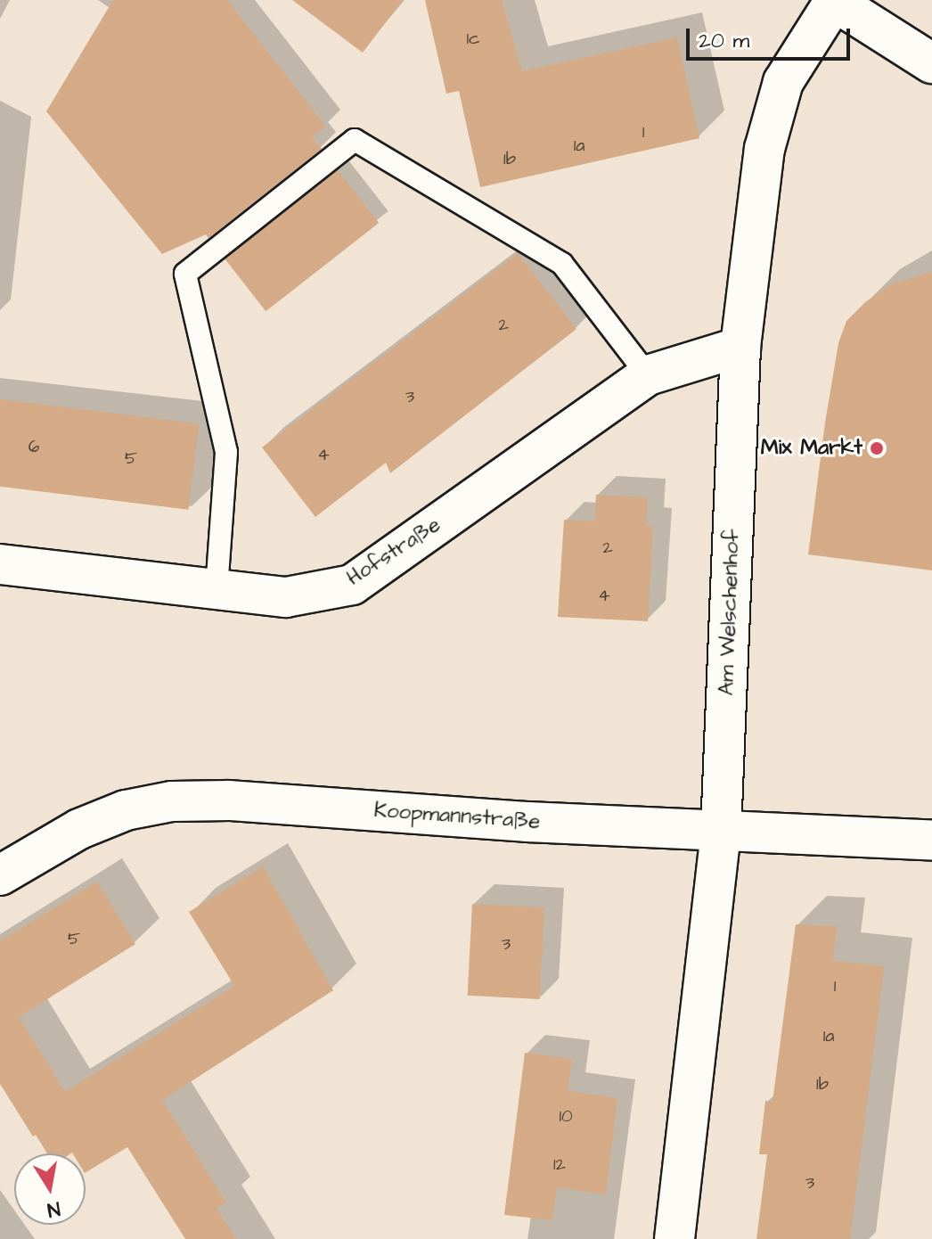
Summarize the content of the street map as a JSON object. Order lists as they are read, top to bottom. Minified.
{"streets":{"street":["Hofstraße","Am Welschenhof","Koopmannstraße"]},"crossings":[["Hofstraße","Am Welschenhof"],["Am Welschenhof","Koopmannstraße"]],"places":["Mix Markt"],"house_numbers":["1c","1","1a","1b","2","3","6","4","5","2","4","5","3","1","1a","1b","10","12","3"],"scale_bar":"20 m","north":"bottom"}
